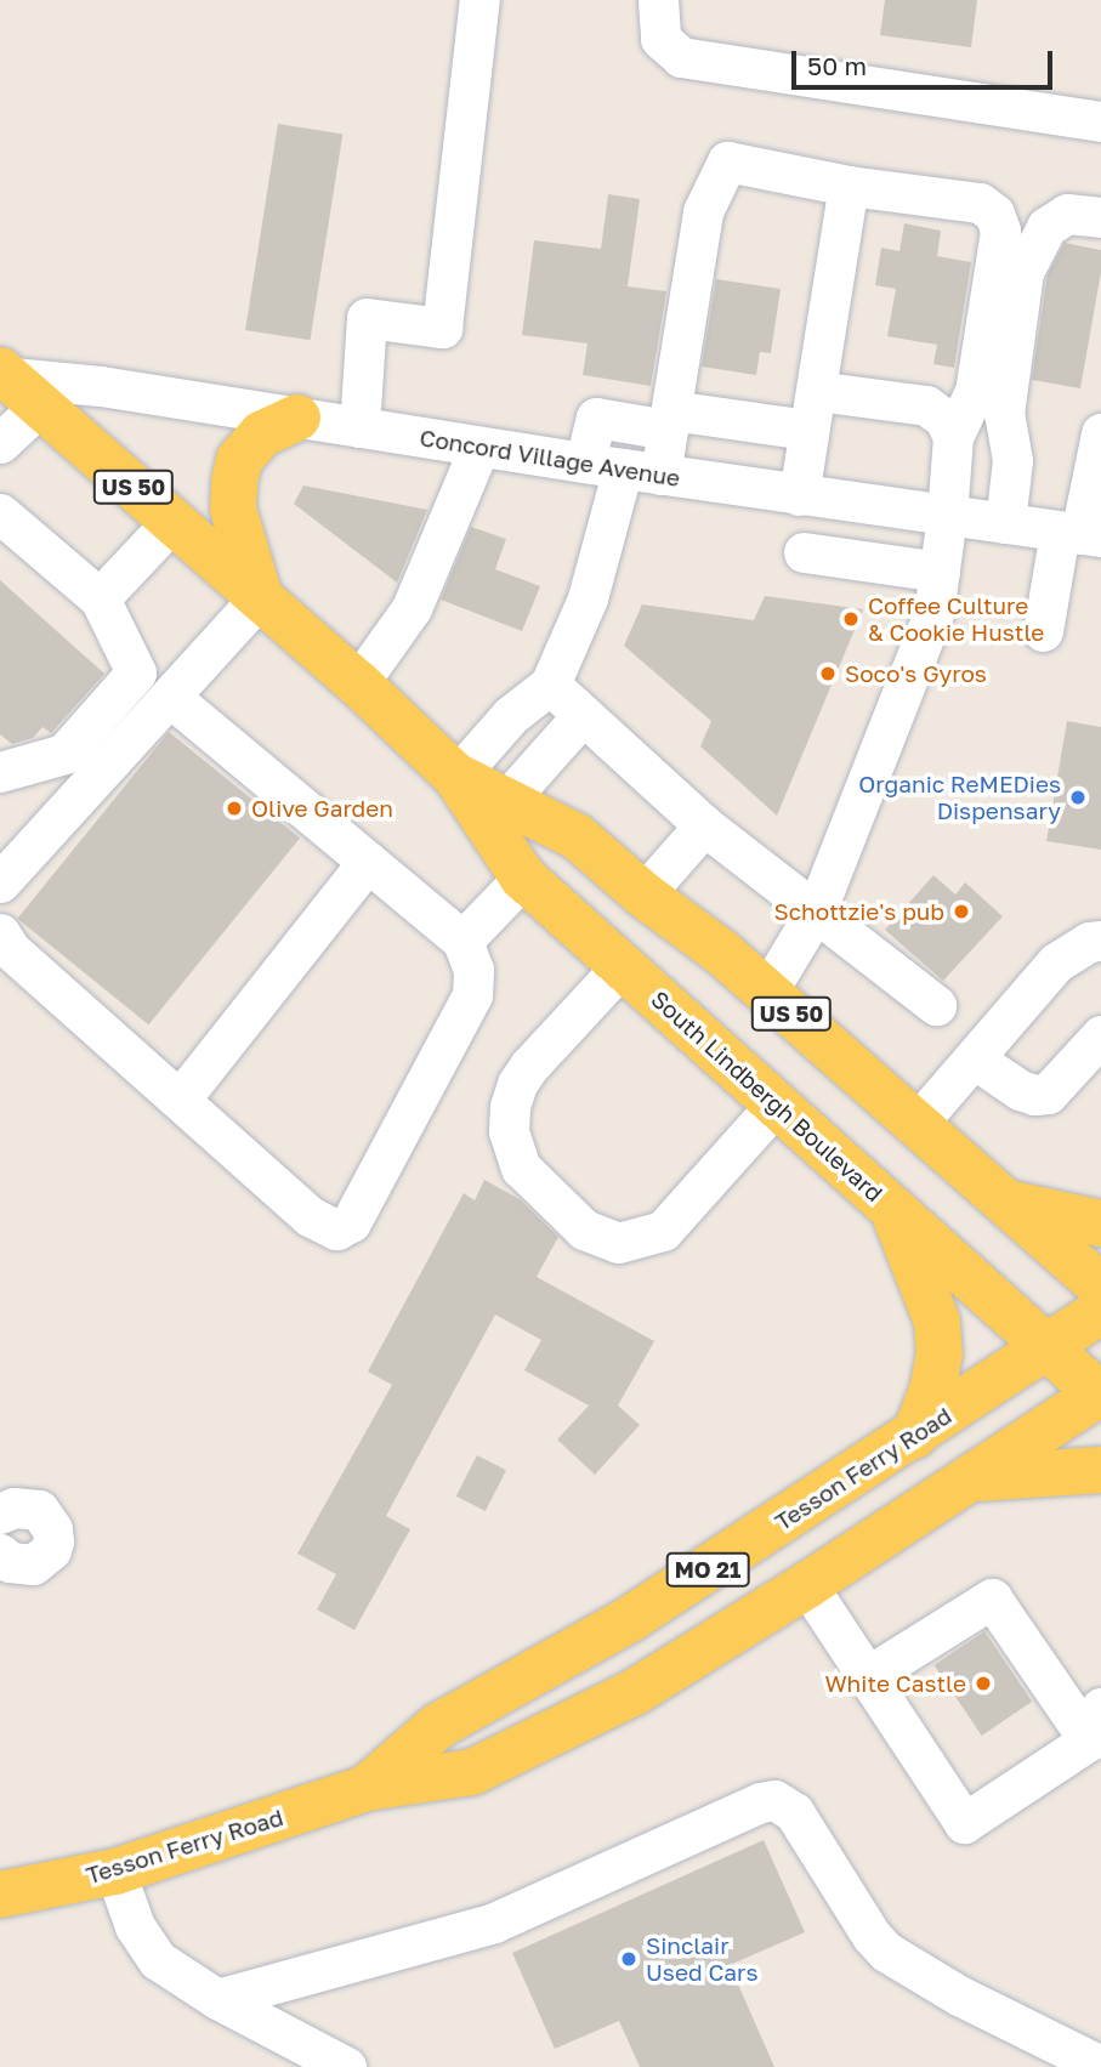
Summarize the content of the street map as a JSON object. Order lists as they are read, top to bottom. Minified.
{"streets":{"main road":["US 50","South Lindbergh Boulevard","Tesson Ferry Road","MO 21"],"street":["Concord Village Avenue"]},"crossings":[["Concord Village Avenue","South Lindbergh Boulevard"],["South Lindbergh Boulevard","Tesson Ferry Road"]],"places":["Coffee Culture & Cookie Hustle","Soco's Gyros","Organic ReMEDies Dispensary","Olive Garden","Schottzie's pub","White Castle","Sinclair Used Cars"],"scale_bar":"50 m"}
